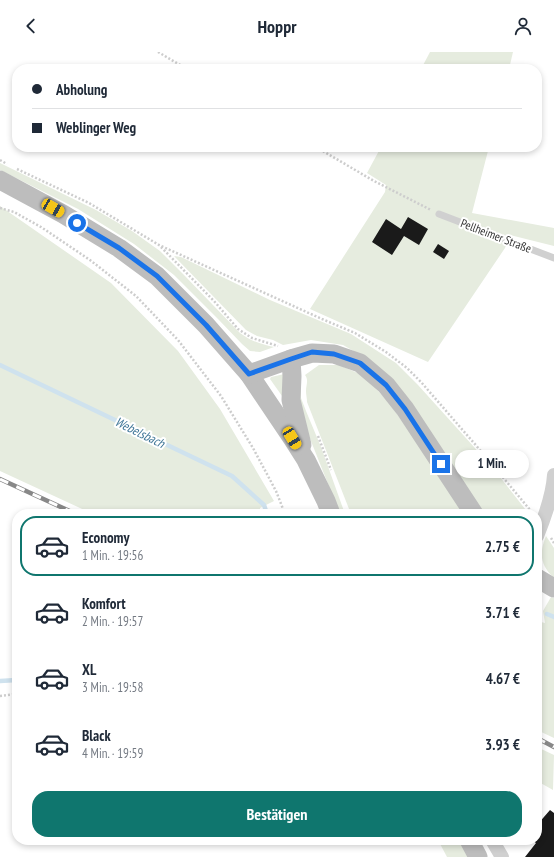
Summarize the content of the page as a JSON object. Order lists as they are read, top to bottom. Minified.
{"streets":{"lane":["Pellheimer Straße"]},"water":["Webelsbach"],"page":{"header":"Hoppr","banner":["Abholung","Weblinger Weg"],"bubble":"1 Min.","list":[{"name":"Economy","note":"1 Min. · 19:56","value":"2.75 €"},{"name":"Komfort","note":"2 Min. · 19:57","value":"3.71 €"},{"name":"XL","note":"3 Min. · 19:58","value":"4.67 €"},{"name":"Black","note":"4 Min. · 19:59","value":"3.93 €"}],"buttons":"Bestätigen"}}
